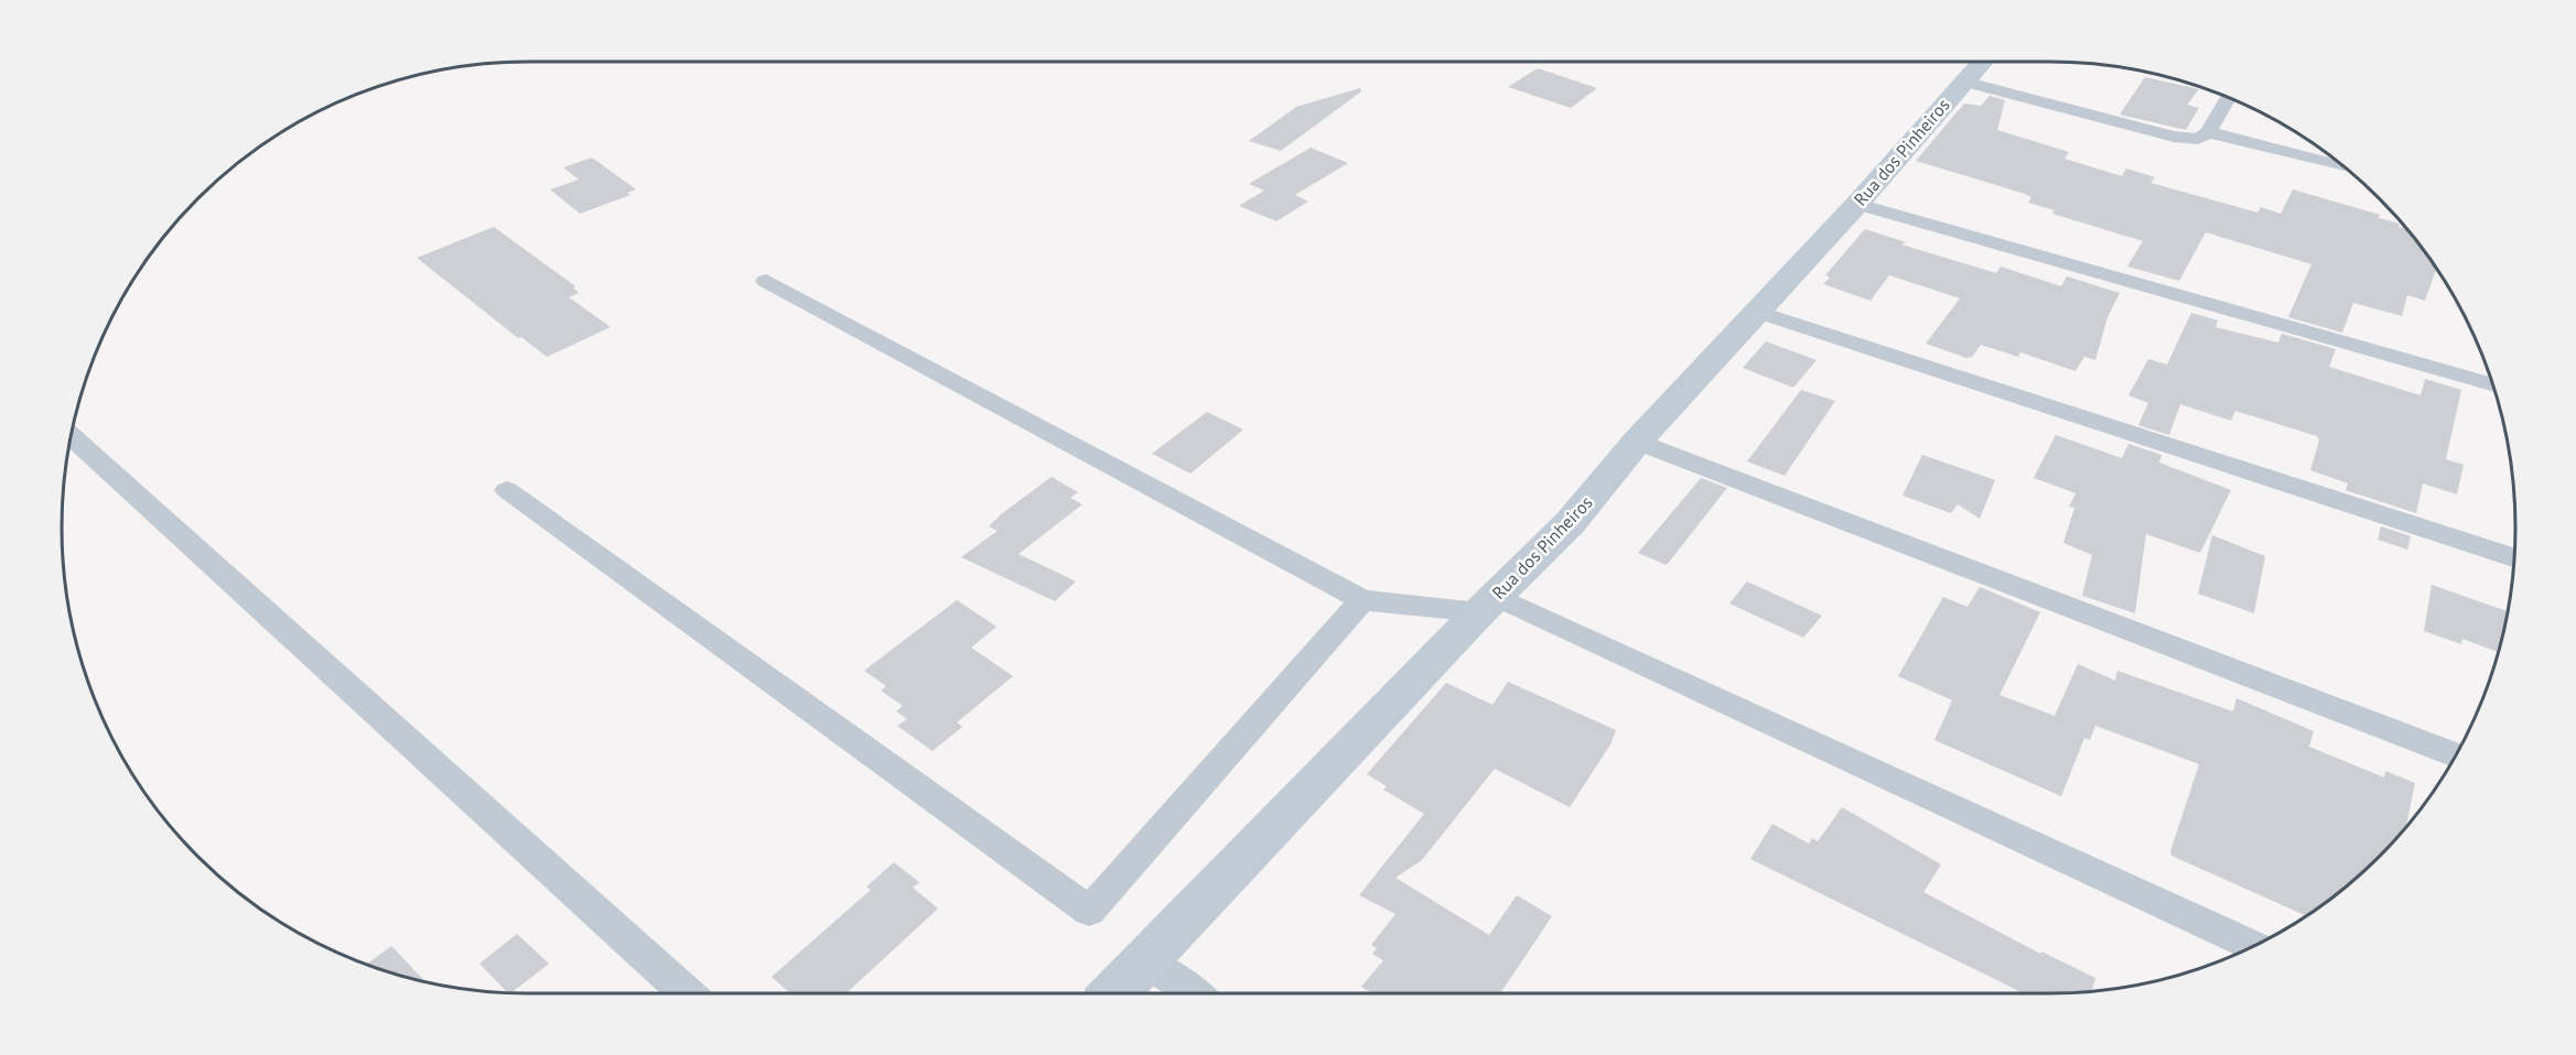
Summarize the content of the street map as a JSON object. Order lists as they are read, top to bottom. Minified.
{"streets":{"street":["Rua dos Pinheiros"]}}
